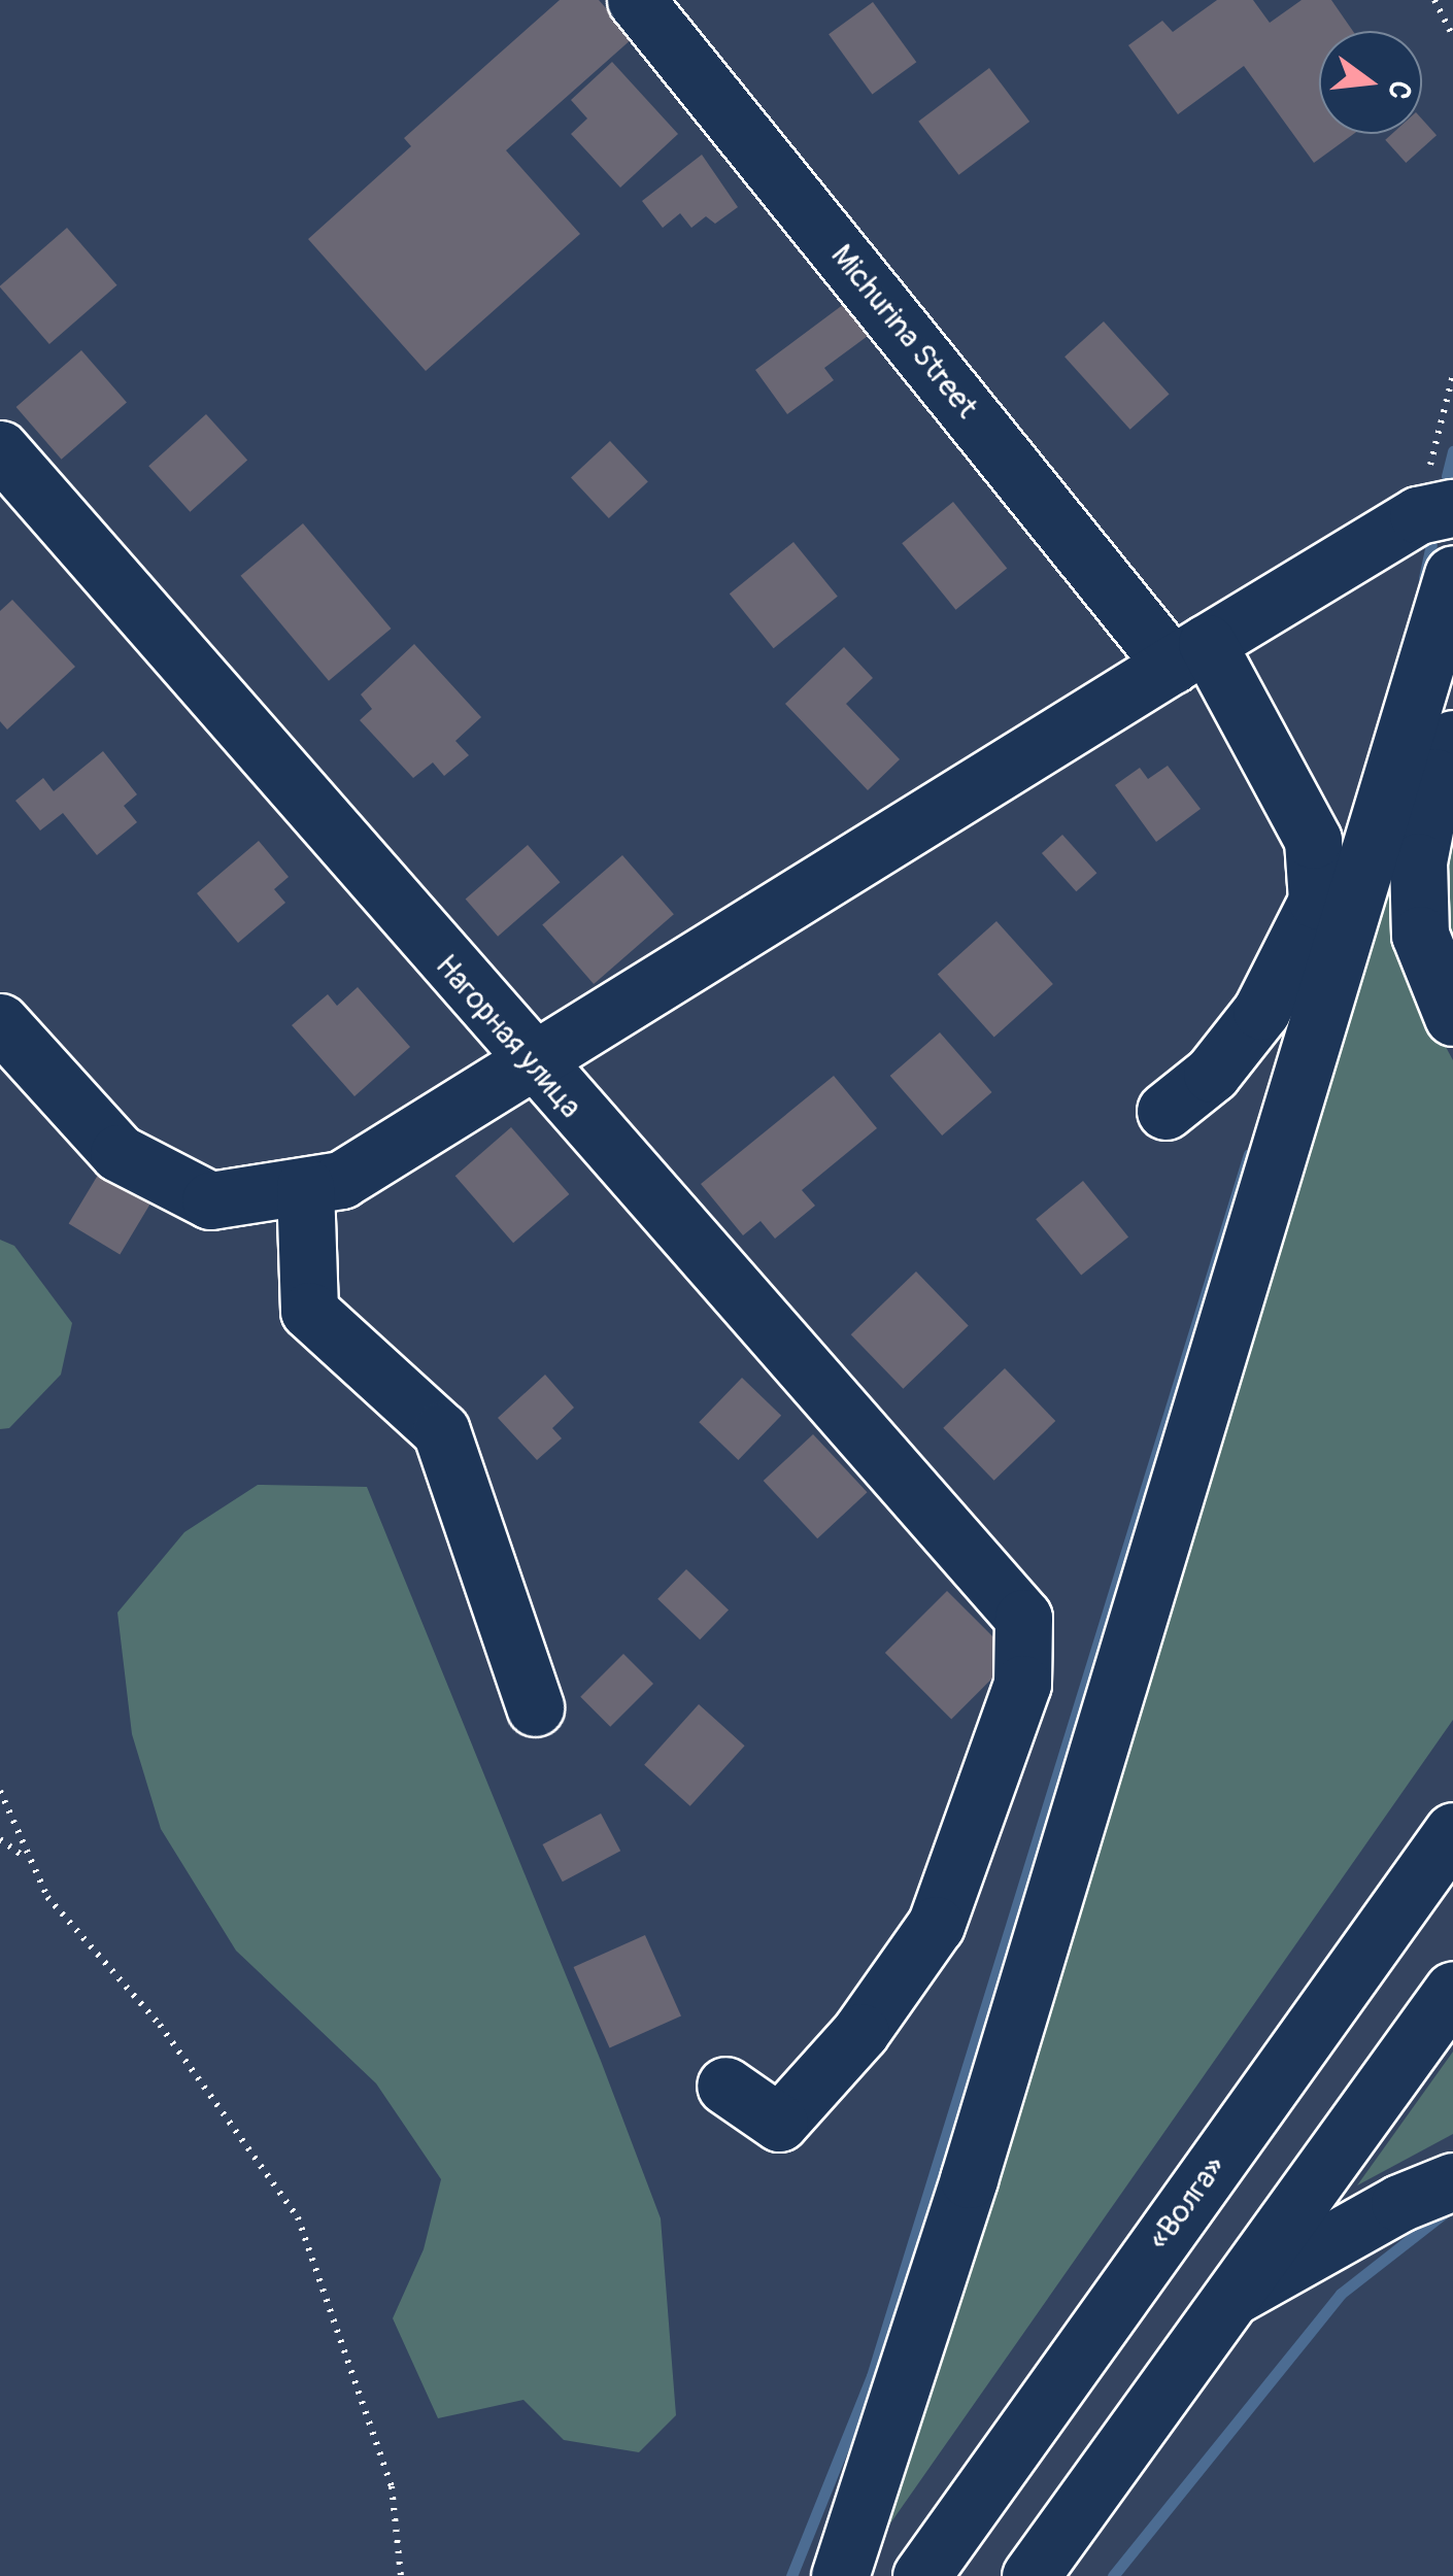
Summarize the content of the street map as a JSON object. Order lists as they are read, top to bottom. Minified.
{"streets":{"main road":["Michurina Street","Нагорная улица","«Волга»"]},"north":"right"}
